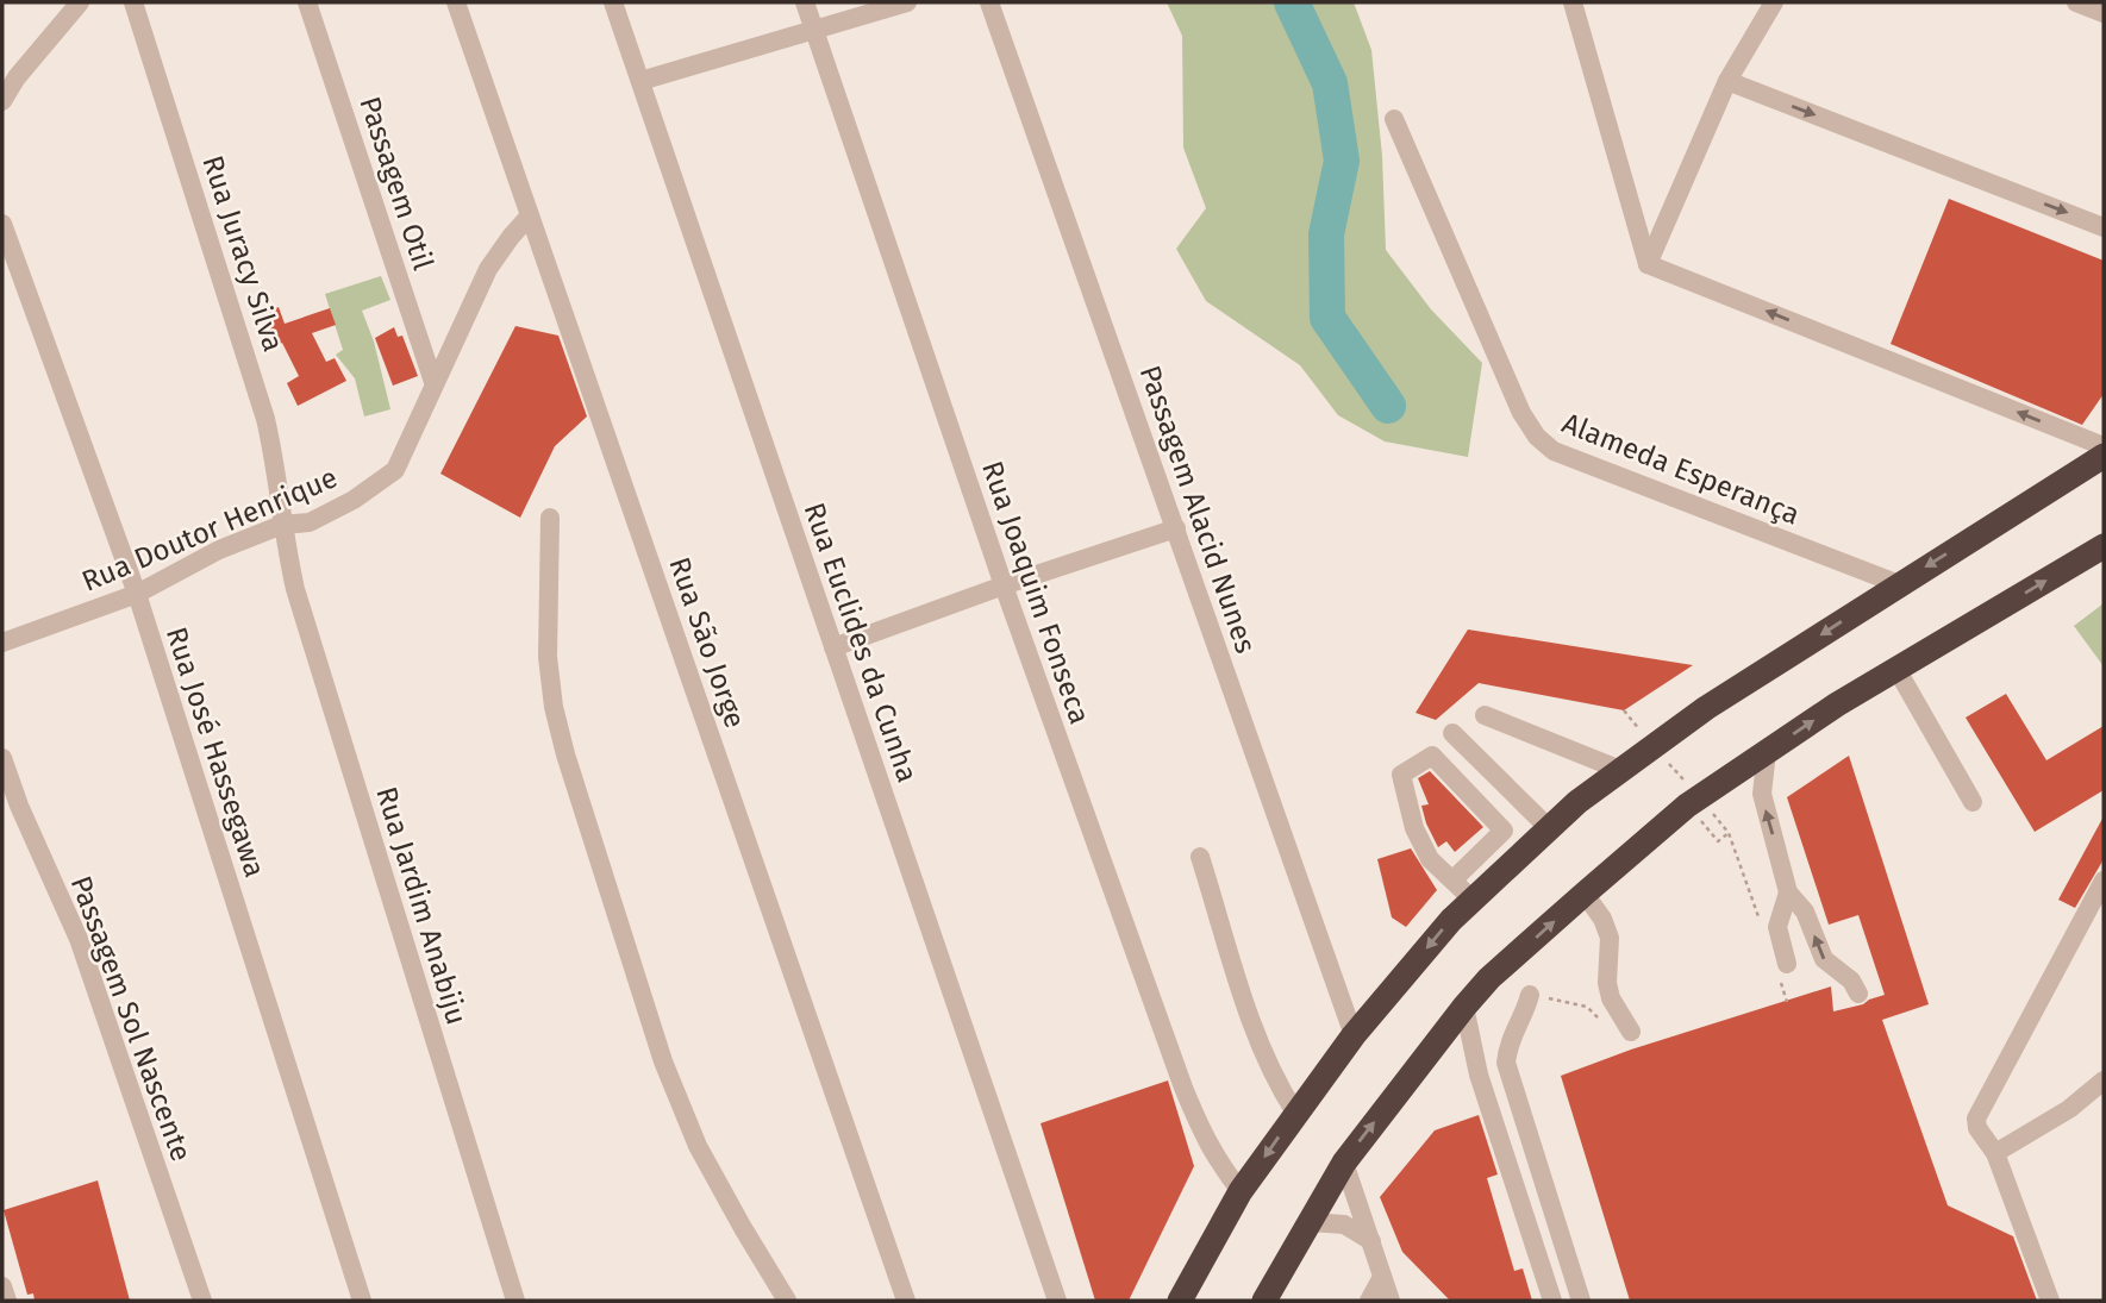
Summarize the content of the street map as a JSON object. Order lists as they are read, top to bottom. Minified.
{"streets":{"street":["Passagem Otil","Rua Juracy Silva","Alameda Esperança","Passagem Alacid Nunes","Rua Doutor Henrique","Rua Joaquim Fonseca","Rua São Jorge","Rua Euclides da Cunha","Rua José Hassegawa","Rua Jardim Anabiju","Passagem Sol Nascente"]},"crossings":[["Passagem Otil","Rua Doutor Henrique"],["Rua Juracy Silva","Rua Doutor Henrique"],["Rua Juracy Silva","Rua Jardim Anabiju"],["Rua Doutor Henrique","Rua São Jorge"],["Rua Doutor Henrique","Rua José Hassegawa"],["Rua Doutor Henrique","Rua Jardim Anabiju"]]}
